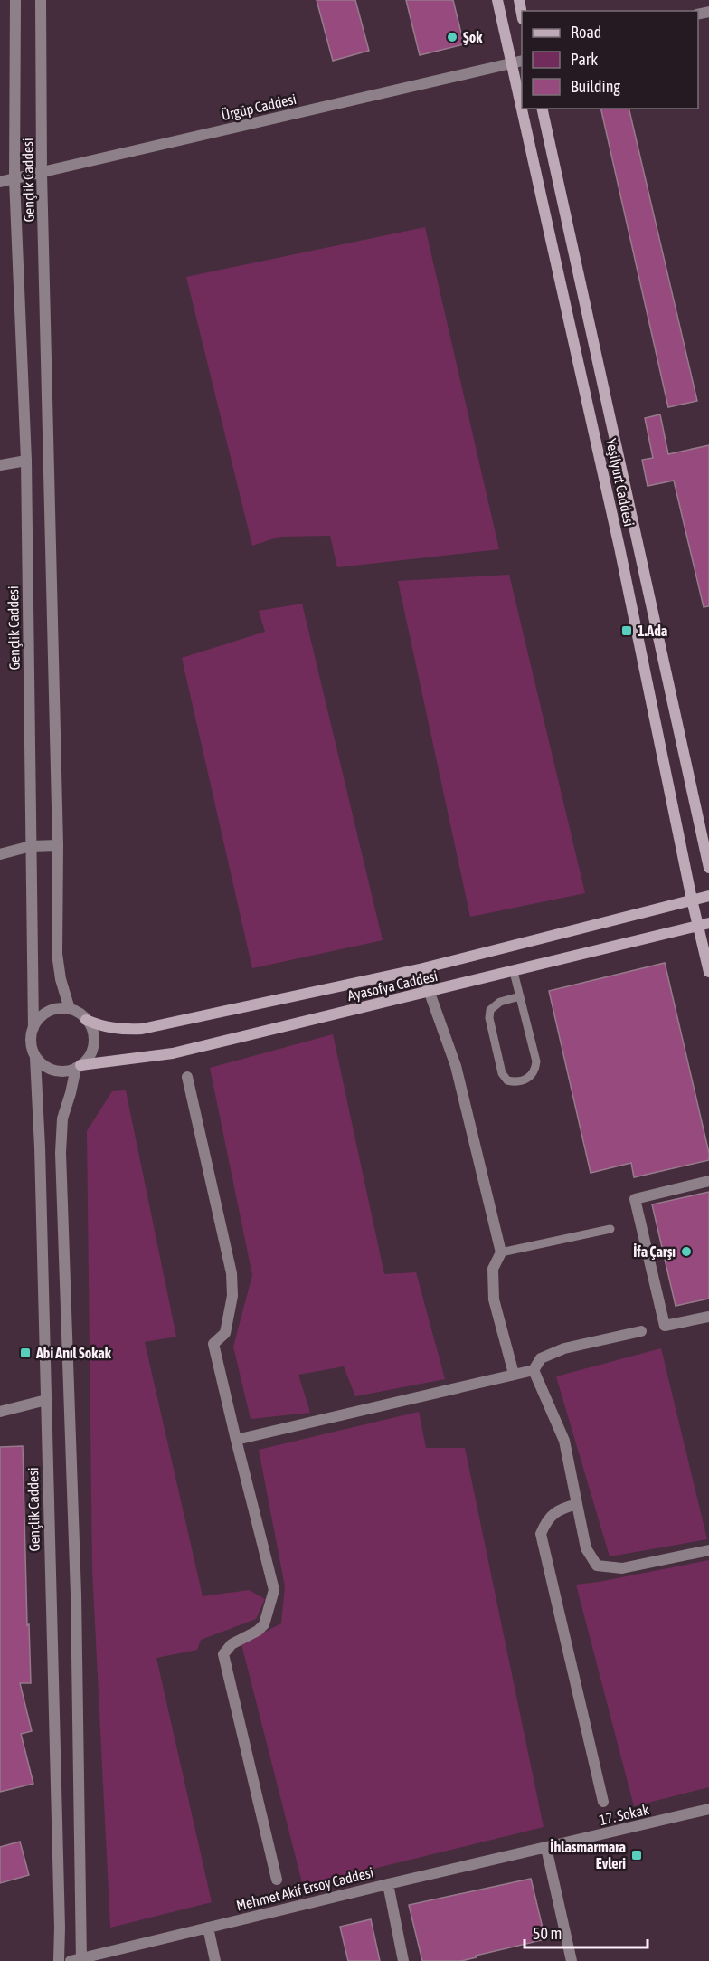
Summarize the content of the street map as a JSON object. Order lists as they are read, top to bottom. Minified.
{"streets":{"main road":["Yeşilyurt Caddesi","Ayasofya Caddesi"],"street":["Ürgüp Caddesi","Gençlik Caddesi","17. Sokak","Mehmet Akif Ersoy Caddesi"]},"crossings":[["Ürgüp Caddesi","Gençlik Caddesi"],["Ürgüp Caddesi","Yeşilyurt Caddesi"],["Gençlik Caddesi","Ayasofya Caddesi"],["Yeşilyurt Caddesi","Ayasofya Caddesi"],["17. Sokak","Mehmet Akif Ersoy Caddesi"]],"places":{"other":["Şok","İfa Çarşı"],"transit":["1.Ada","Abi Anıl Sokak","İhlasmarmara Evleri"]},"legend":["Road","Park","Building"],"scale_bar":"50 m"}
